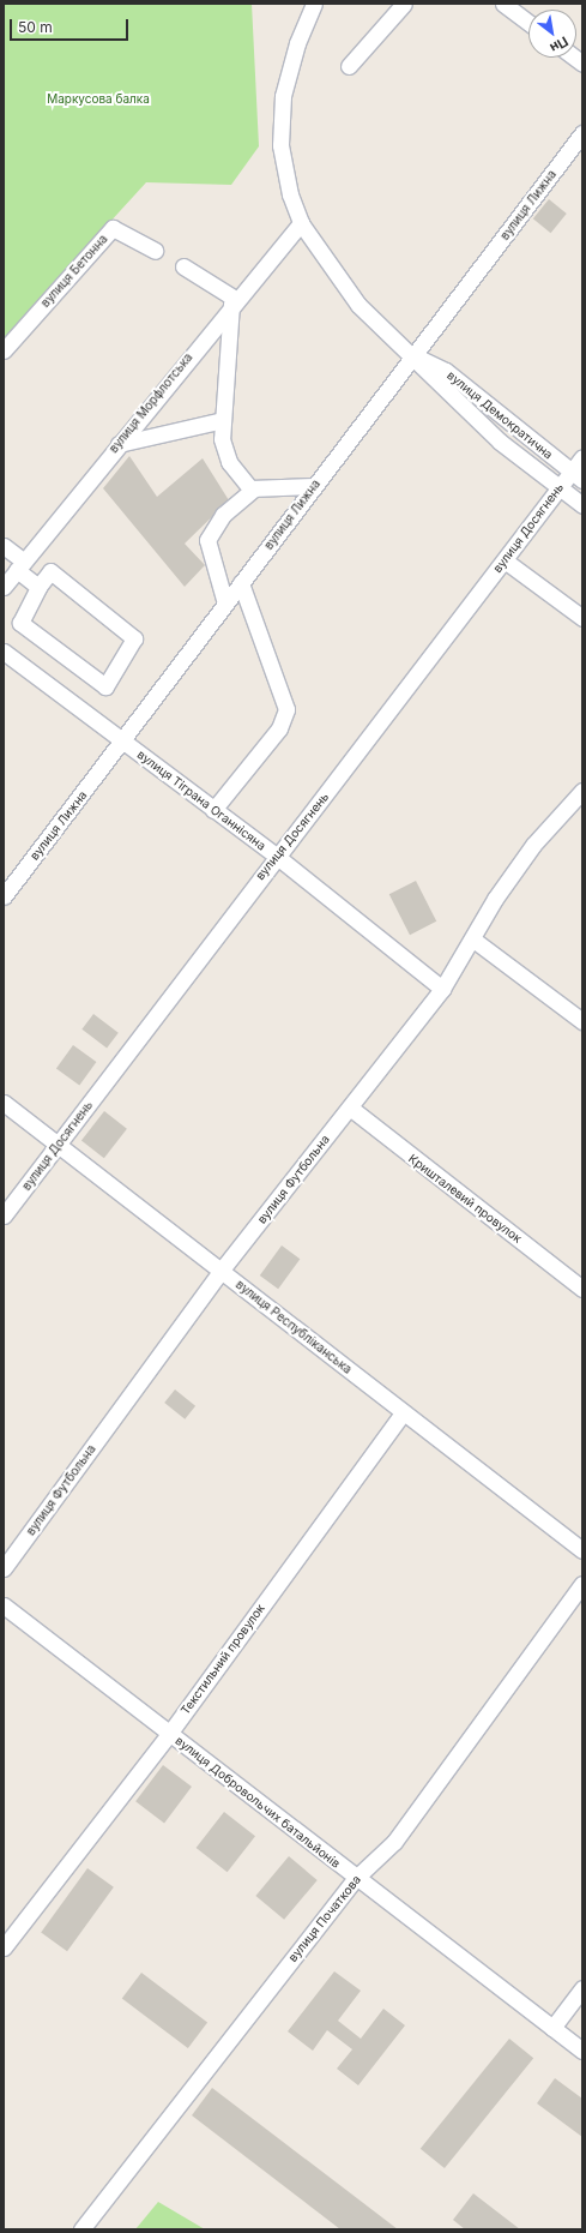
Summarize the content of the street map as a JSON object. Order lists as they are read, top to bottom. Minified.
{"streets":{"street":["вулиця Лижна","вулиця Бетонна","вулиця Морфлотська","вулиця Демократична","вулиця Досягнень","вулиця Тіграна Оганнісяна","вулиця Футбольна","Кришталевий провулок","вулиця Республіканська","Текстильний провулок","вулиця Добровольчих батальйонів","вулиця Початкова"]},"crossings":[["вулиця Лижна","вулиця Демократична"],["вулиця Лижна","вулиця Тіграна Оганнісяна"],["вулиця Морфлотська","вулиця Демократична"],["вулиця Демократична","вулиця Досягнень"],["вулиця Досягнень","вулиця Тіграна Оганнісяна"],["вулиця Досягнень","вулиця Республіканська"],["вулиця Тіграна Оганнісяна","вулиця Футбольна"],["вулиця Футбольна","Кришталевий провулок"],["вулиця Футбольна","вулиця Республіканська"],["вулиця Республіканська","Текстильний провулок"],["Текстильний провулок","вулиця Добровольчих батальйонів"],["вулиця Добровольчих батальйонів","вулиця Початкова"]],"parks":["Маркусова балка"],"scale_bar":"50 m","north":"bottom right"}
